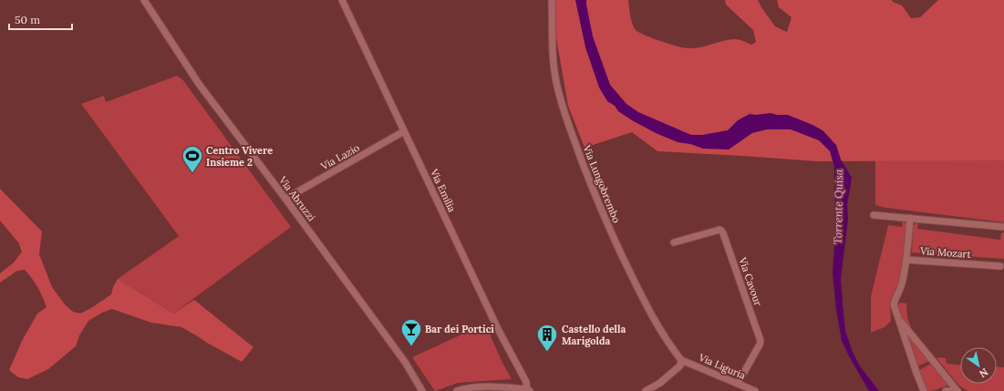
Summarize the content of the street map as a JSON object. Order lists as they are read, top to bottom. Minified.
{"streets":{"street":["Via Lazio","Via Lungobrembo","Via Emilia","Via Abruzzi","Via Mozart","Via Cavour","Via Liguria"]},"crossings":[["Via Lazio","Via Emilia"],["Via Lazio","Via Abruzzi"],["Via Lungobrembo","Via Liguria"],["Via Cavour","Via Liguria"]],"water":["Torrente Quisa"],"places":{"sports":["Centro Vivere Insieme 2"],"bar":["Bar dei Portici"],"building":["Castello della Marigolda"]},"scale_bar":"50 m","north":"bottom right"}
